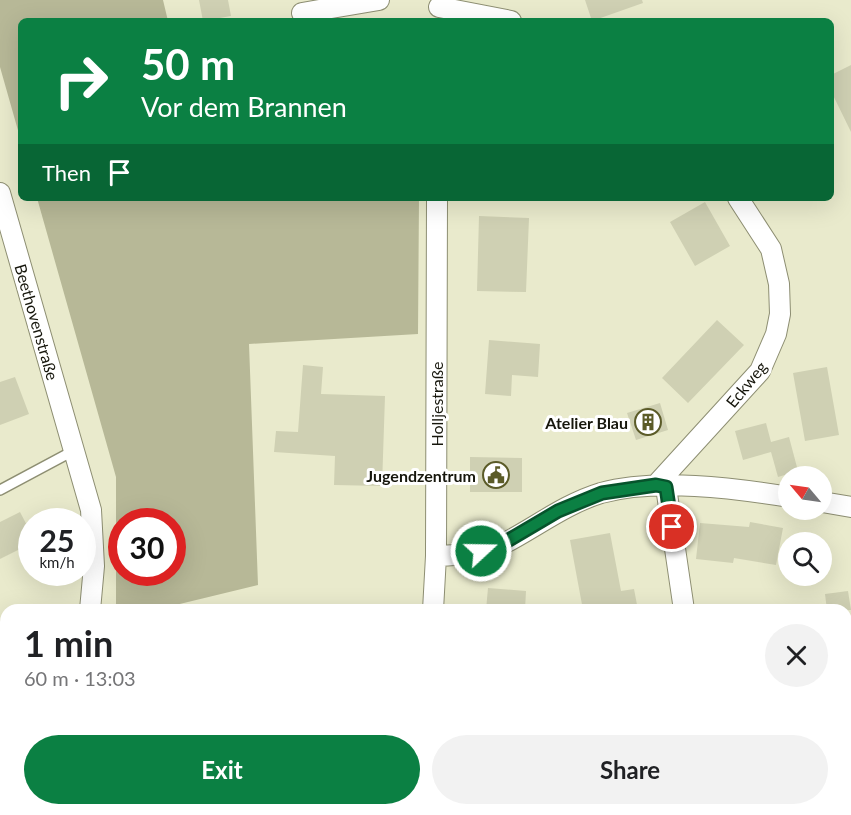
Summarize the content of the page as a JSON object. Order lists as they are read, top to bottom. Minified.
{"streets":{"street":["Beethovenstraße","Eckweg","Holljestraße"]},"places":{"building":["Atelier Blau"],"public building":["Jugendzentrum"]},"north":"top left","page":{"turn":["50 m","Vor dem Brannen"],"then":"Then","speed":"25 km/h","limit":"30","heading":["1 min","60 m · 13:03"],"buttons":["Exit","Share"]}}
